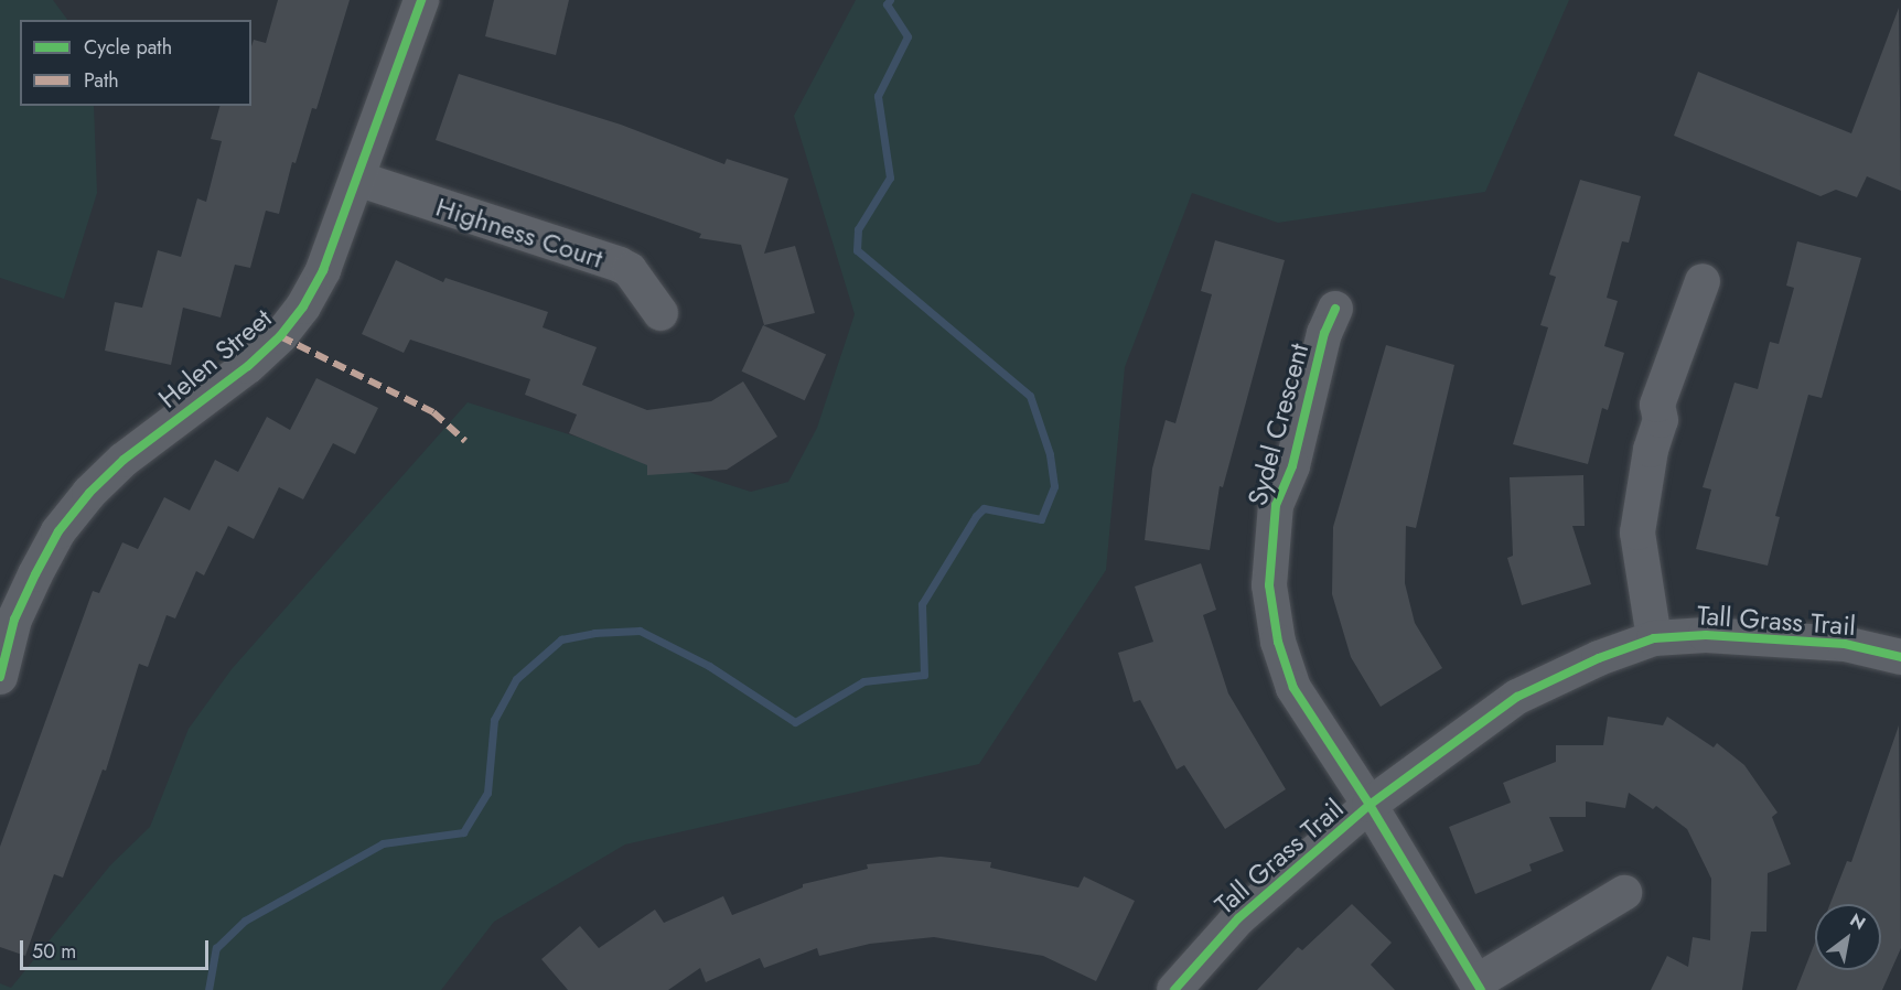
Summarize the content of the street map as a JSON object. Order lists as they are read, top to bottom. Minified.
{"streets":{"street":["Highness Court","Helen Street","Sydel Crescent","Tall Grass Trail"]},"crossings":[["Highness Court","Helen Street"],["Sydel Crescent","Tall Grass Trail"]],"legend":["Cycle path","Path"],"scale_bar":"50 m","north":"top right"}
